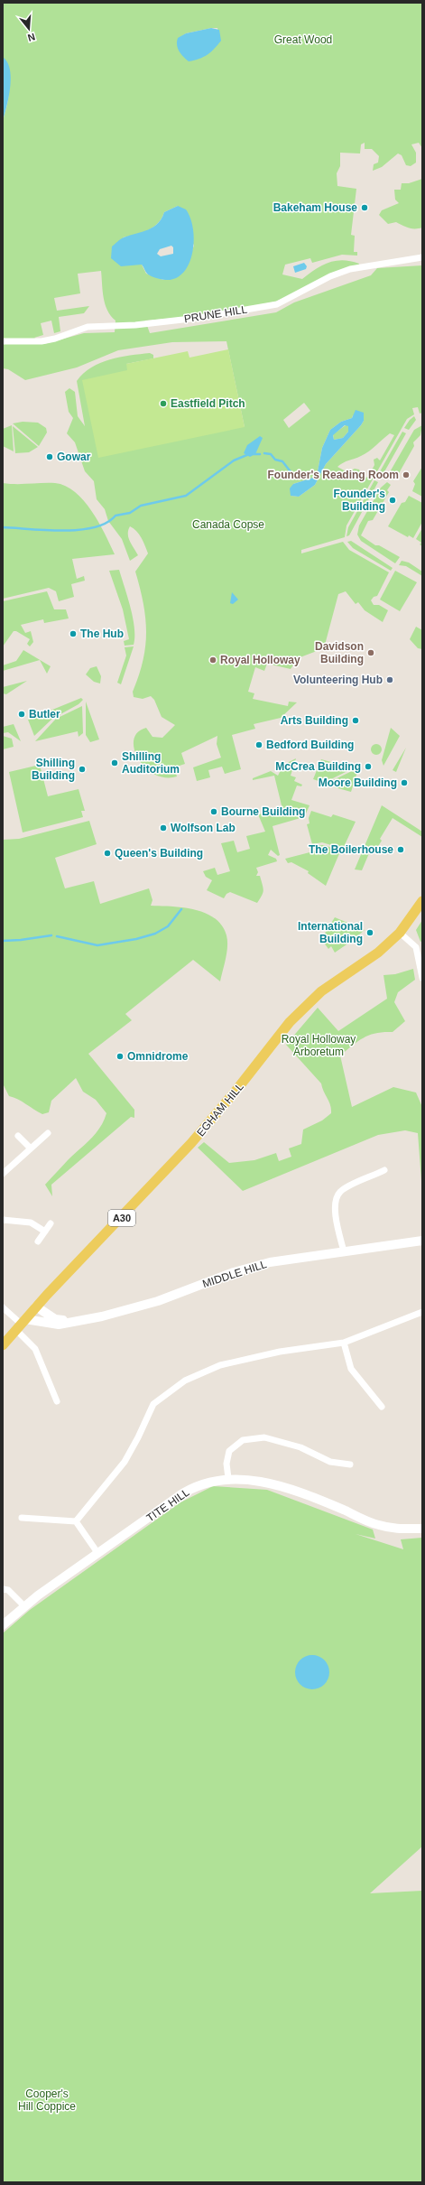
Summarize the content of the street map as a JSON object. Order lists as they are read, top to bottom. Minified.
{"streets":{"main road":["EGHAM HILL","A30"],"street":["PRUNE HILL","MIDDLE HILL","TITE HILL"]},"crossings":[["EGHAM HILL","MIDDLE HILL"]],"parks":["Great Wood","Canada Copse","Royal Holloway Arboretum","Cooper's Hill Coppice"],"places":["Bakeham House","Eastfield Pitch","Gowar","Founder's Reading Room","Founder's Building","The Hub","Davidson Building","Royal Holloway","Volunteering Hub","Butler","Arts Building","Bedford Building","Shilling Auditorium","McCrea Building","Shilling Building","Moore Building","Bourne Building","Wolfson Lab","The Boilerhouse","Queen's Building","International Building","Omnidrome"],"north":"bottom"}
